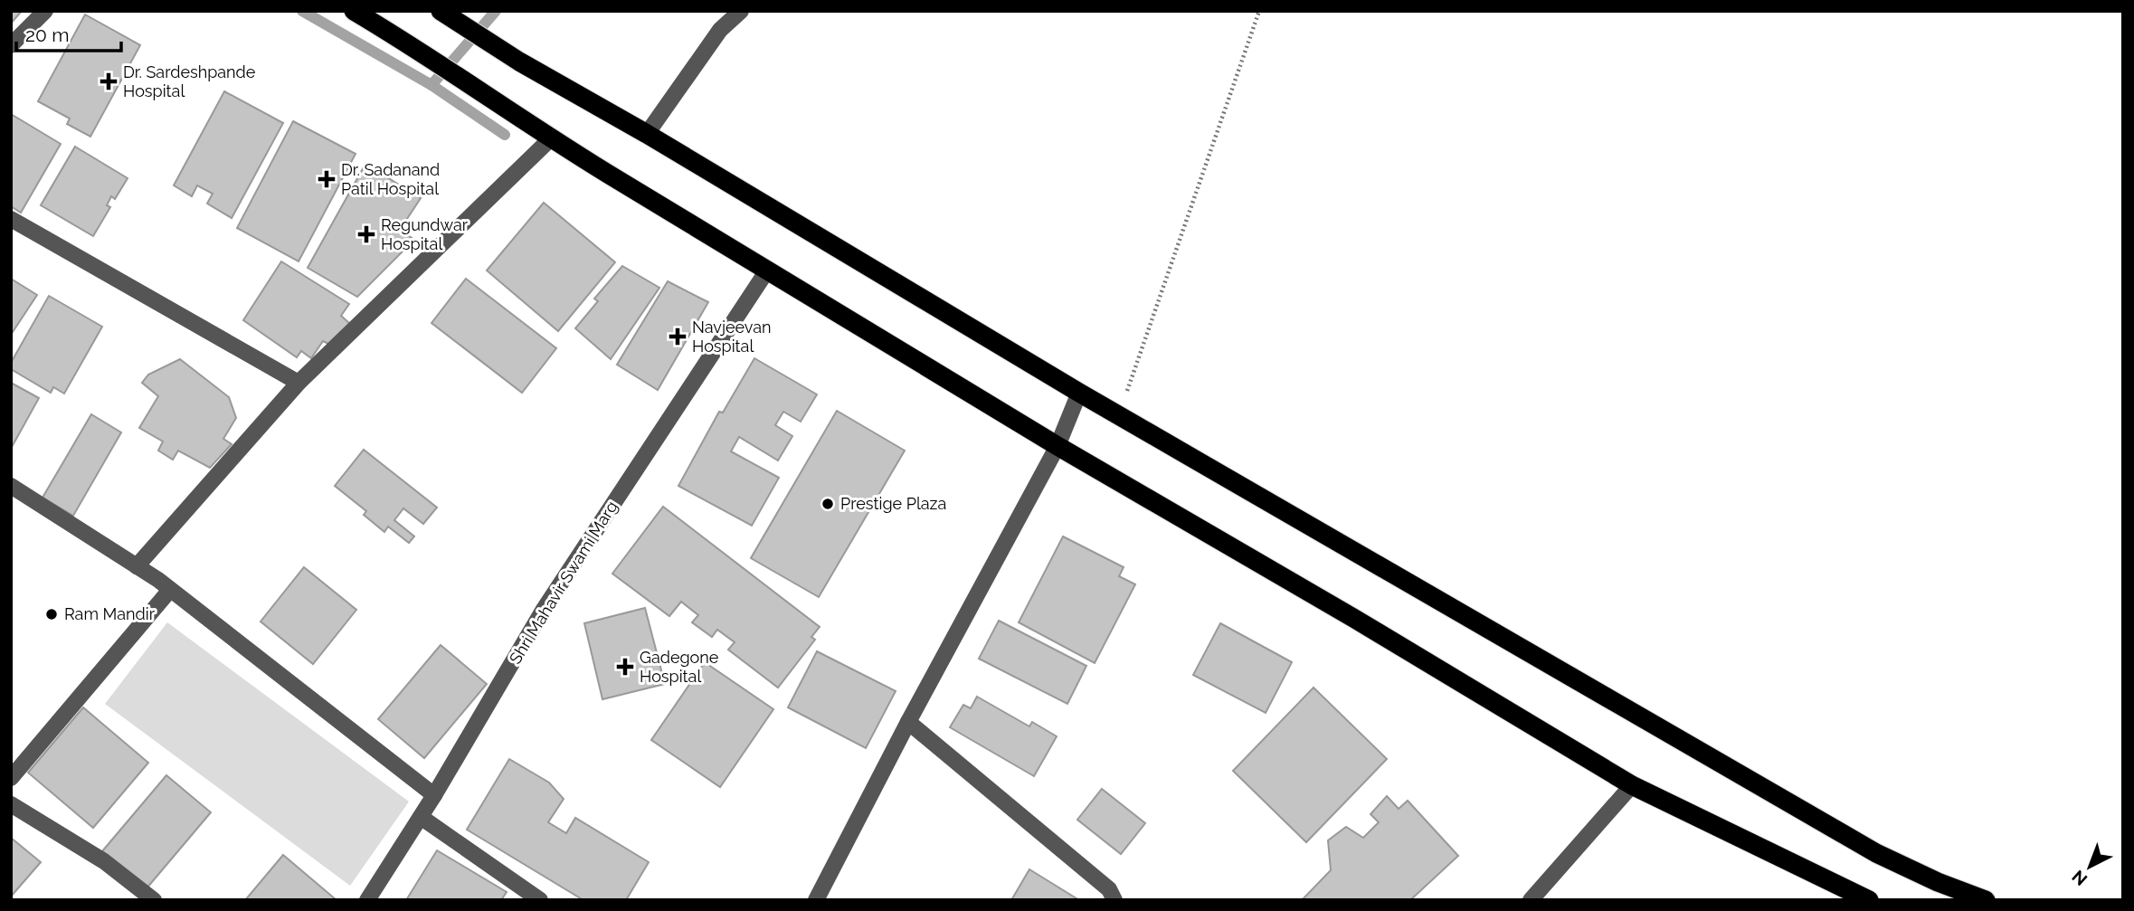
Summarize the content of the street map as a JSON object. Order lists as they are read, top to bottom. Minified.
{"streets":{"street":["Shri Mahavir Swami Marg"]},"places":{"health":["Dr. Sardeshpande Hospital","Dr. Sadanand Patil Hospital","Regundwar Hospital","Navjeevan Hospital","Gadegone Hospital"],"other":["Prestige Plaza","Ram Mandir"]},"scale_bar":"20 m","north":"bottom left"}
